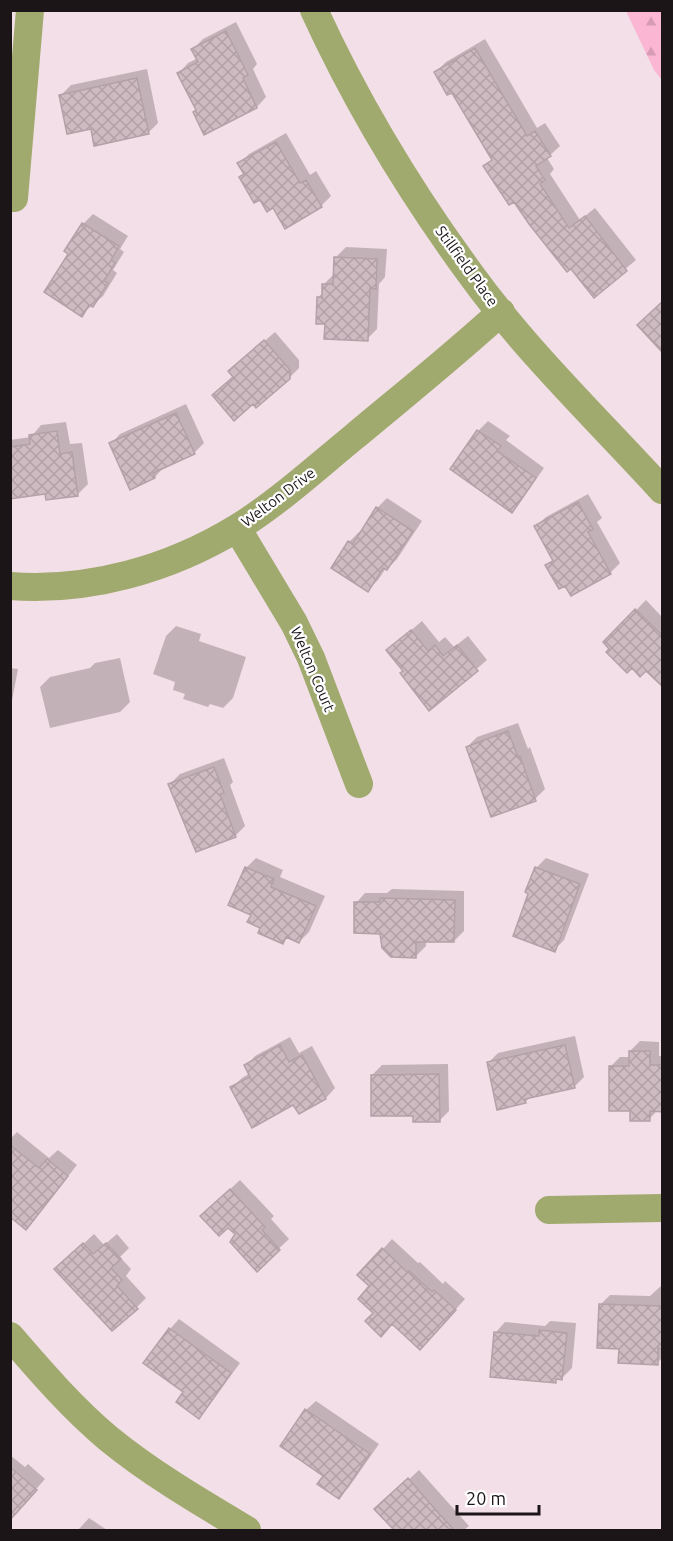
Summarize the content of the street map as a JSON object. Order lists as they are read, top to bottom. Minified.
{"streets":{"street":["Stillfield Place","Welton Drive","Welton Court"]},"crossings":[["Stillfield Place","Welton Drive"],["Welton Drive","Welton Court"]],"scale_bar":"20 m"}
